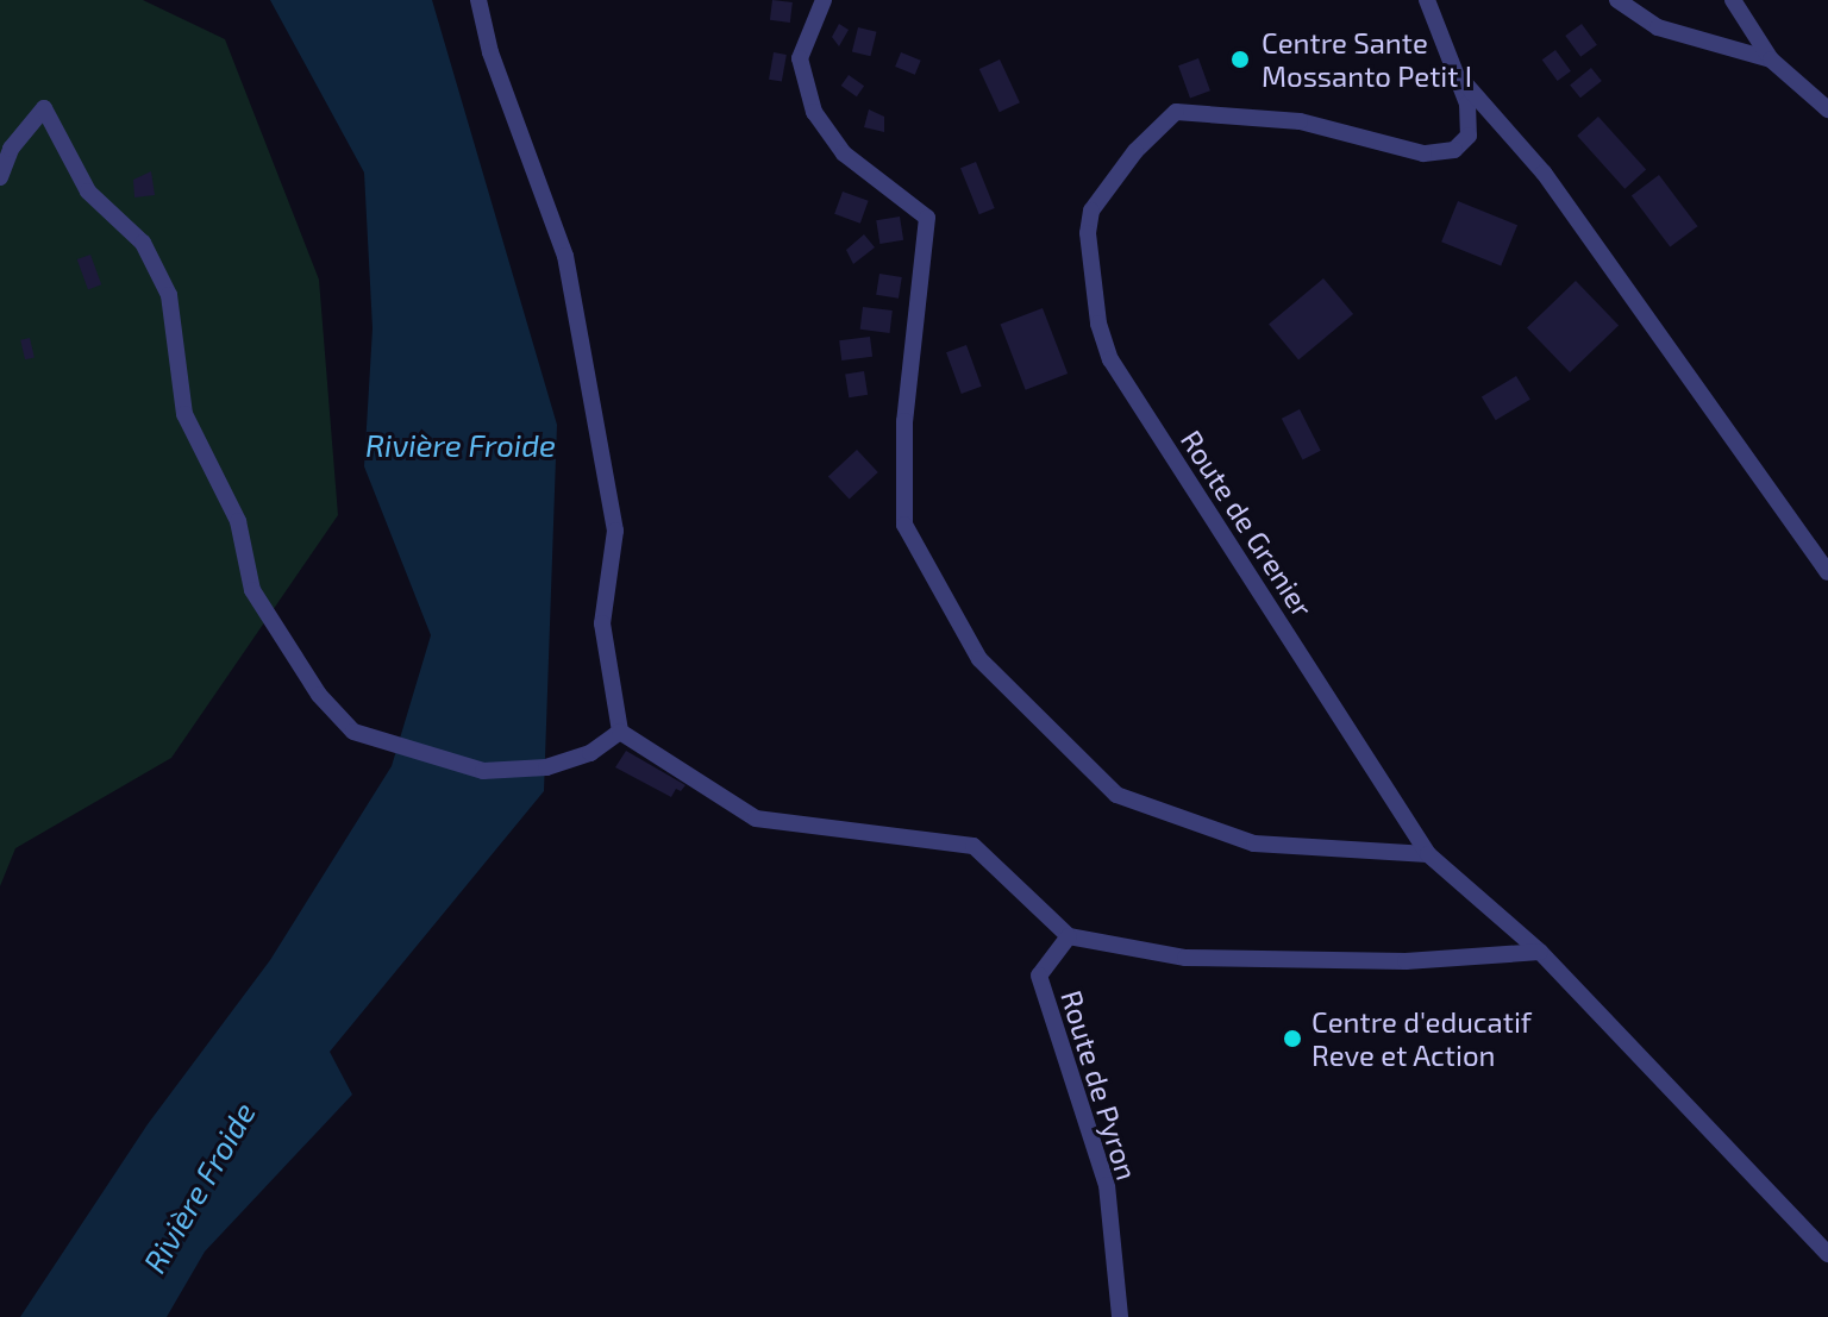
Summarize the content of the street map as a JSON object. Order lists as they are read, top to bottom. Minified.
{"streets":{"street":["Route de Grenier","Route de Pyron"]},"water":["Rivière Froide"],"places":["Centre Sante Mossanto Petit I","Centre d'educatif Reve et Action"]}
